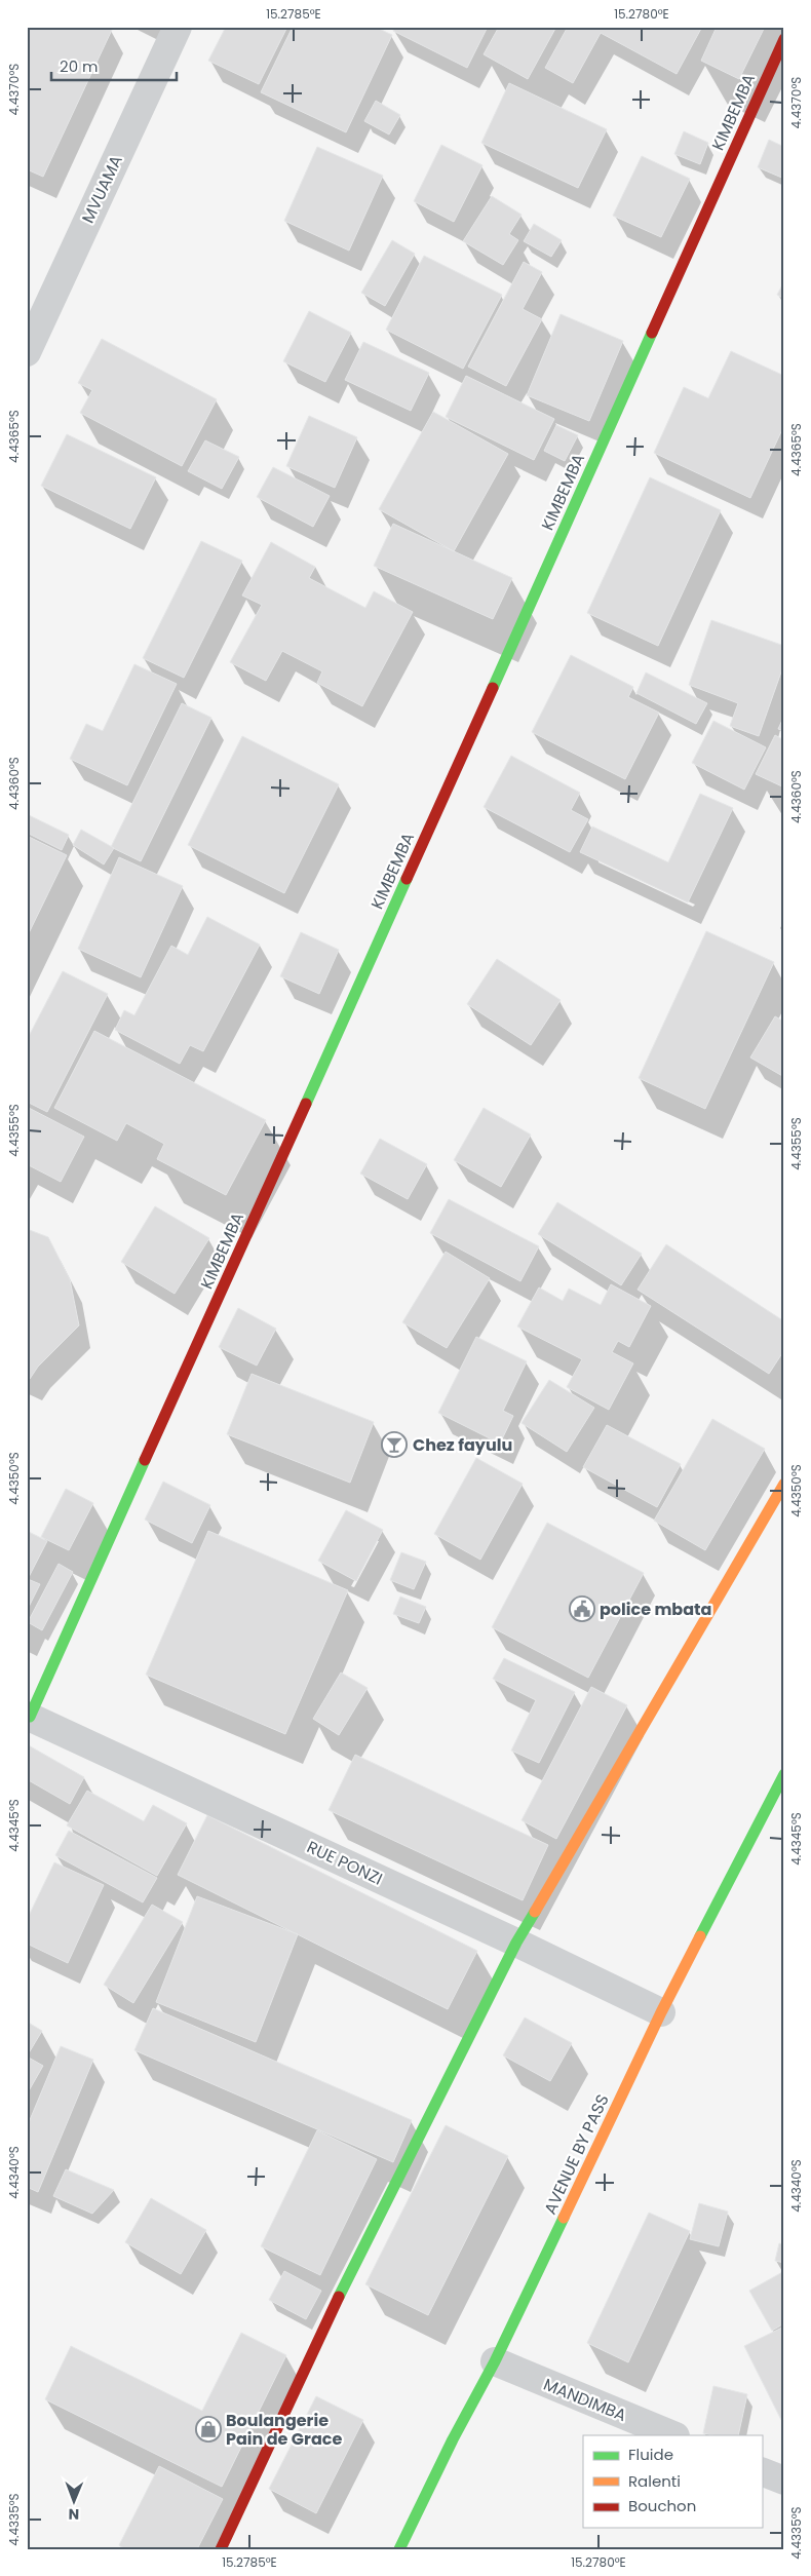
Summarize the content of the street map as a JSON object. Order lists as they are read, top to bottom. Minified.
{"streets":{"main road":["KIMBEMBA","AVENUE BY PASS"],"street":["MVUAMA","RUE PONZI","MANDIMBA"]},"crossings":[["KIMBEMBA","RUE PONZI"],["RUE PONZI","AVENUE BY PASS"],["AVENUE BY PASS","MANDIMBA"]],"places":{"bar":["Chez fayulu"],"public building":["police mbata"],"shop":["Boulangerie Pain de Grace"]},"legend":["Fluide","Ralenti","Bouchon"],"scale_bar":"20 m","north":"bottom","coordinates":["15.2785°E","15.2780°E","4.4370°S","4.4365°S","4.4360°S","4.4355°S","4.4350°S","4.4345°S","4.4340°S","4.4335°S"]}
